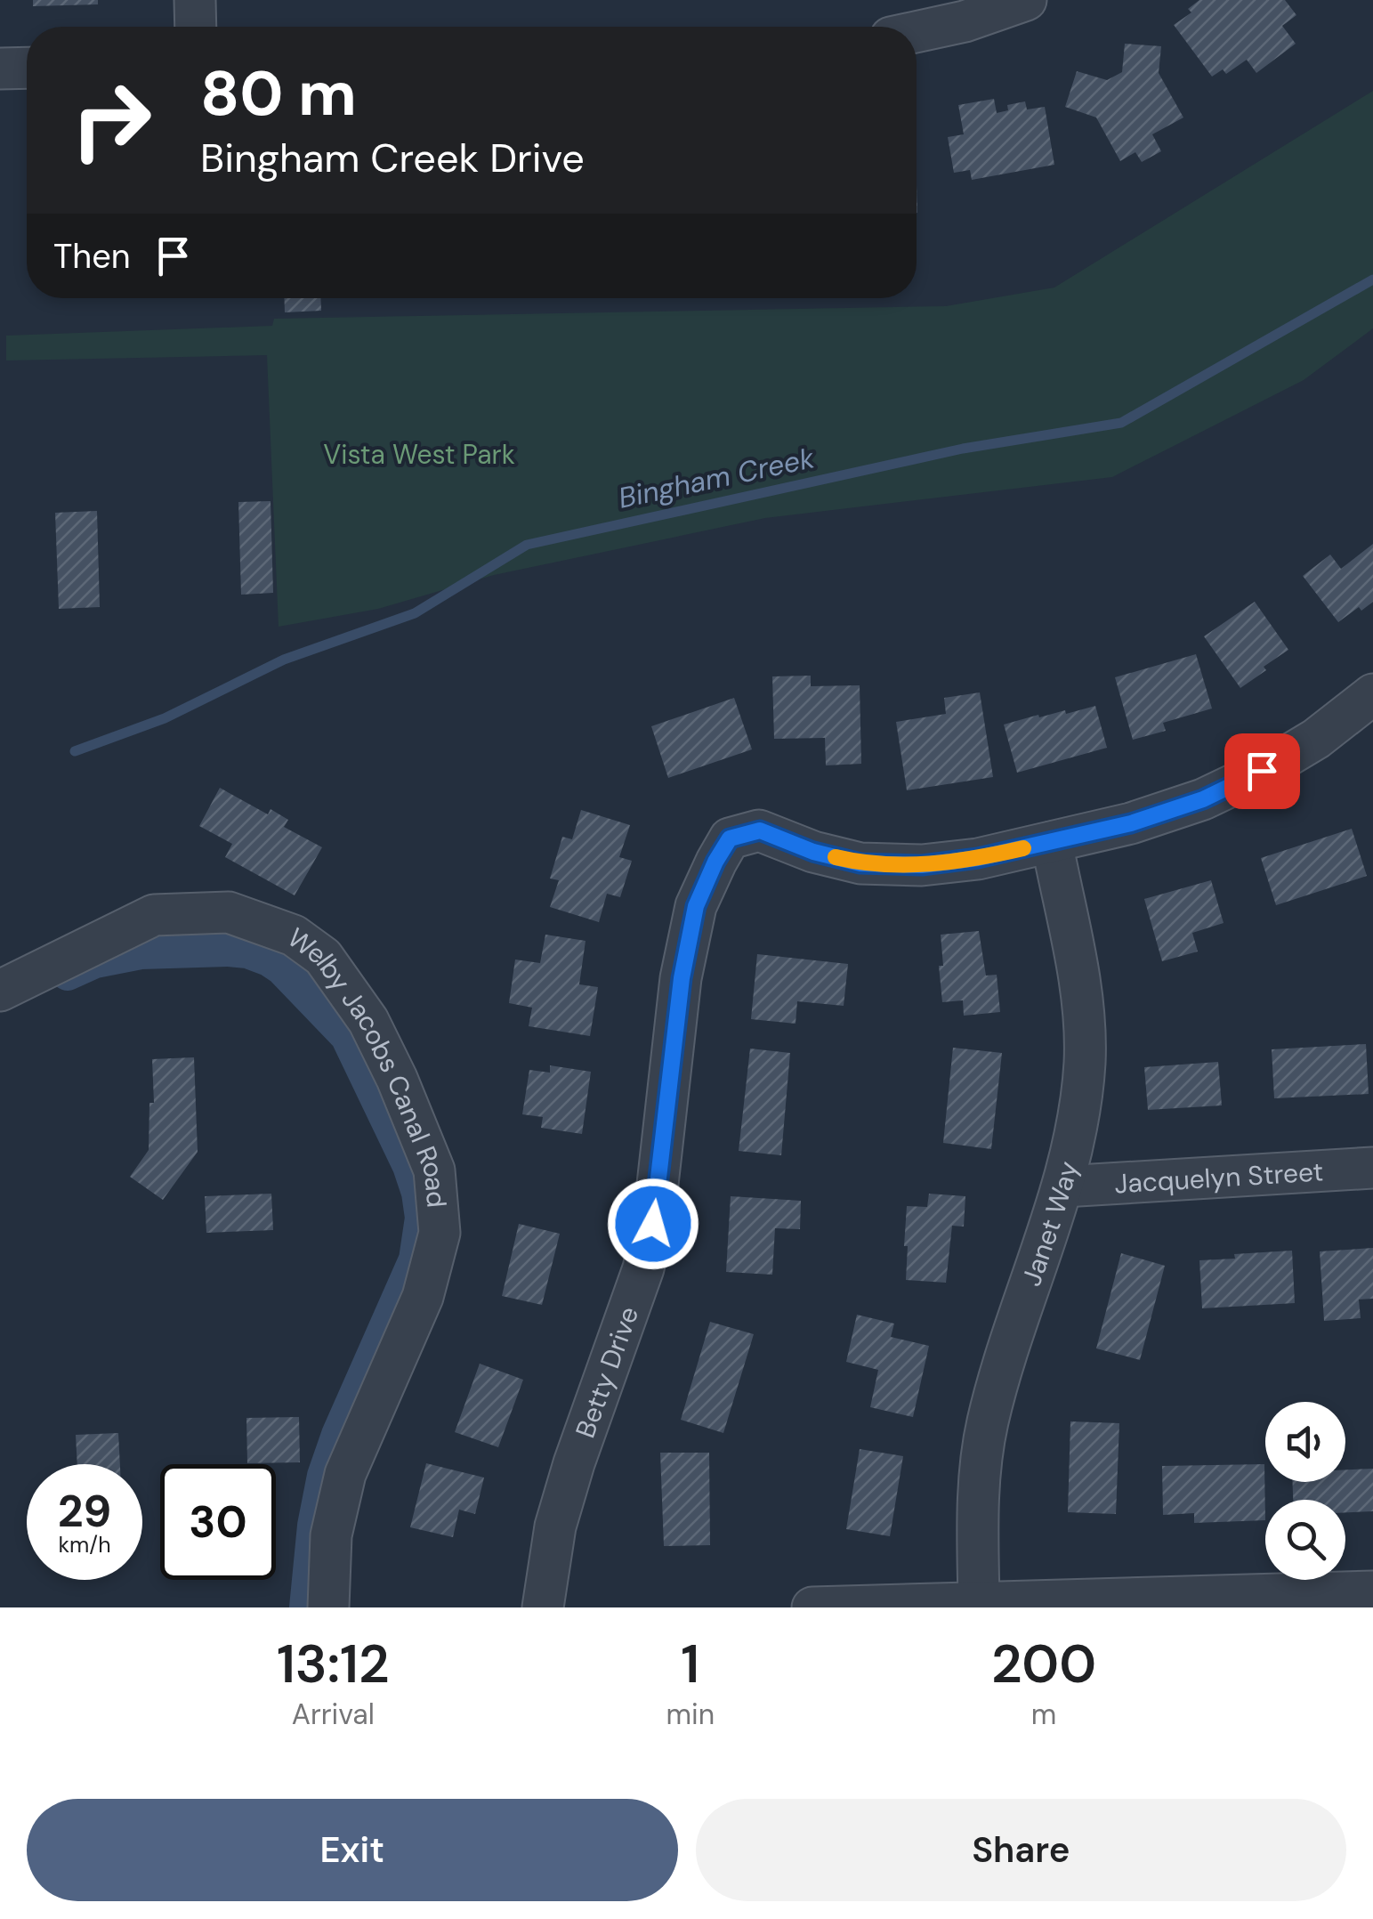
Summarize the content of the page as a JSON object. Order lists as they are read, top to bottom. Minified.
{"streets":{"street":["Welby Jacobs Canal Road","Jacquelyn Street","Janet Way","Betty Drive"]},"crossings":[["Jacquelyn Street","Janet Way"],["Janet Way","Betty Drive"]],"water":["Bingham Creek"],"parks":["Vista West Park"],"page":{"turn":["80 m","Bingham Creek Drive"],"then":"Then","speed":"29 km/h","limit":"30","eta":["13:12","Arrival","1","min","200","m"],"buttons":["Exit","Share"]}}
